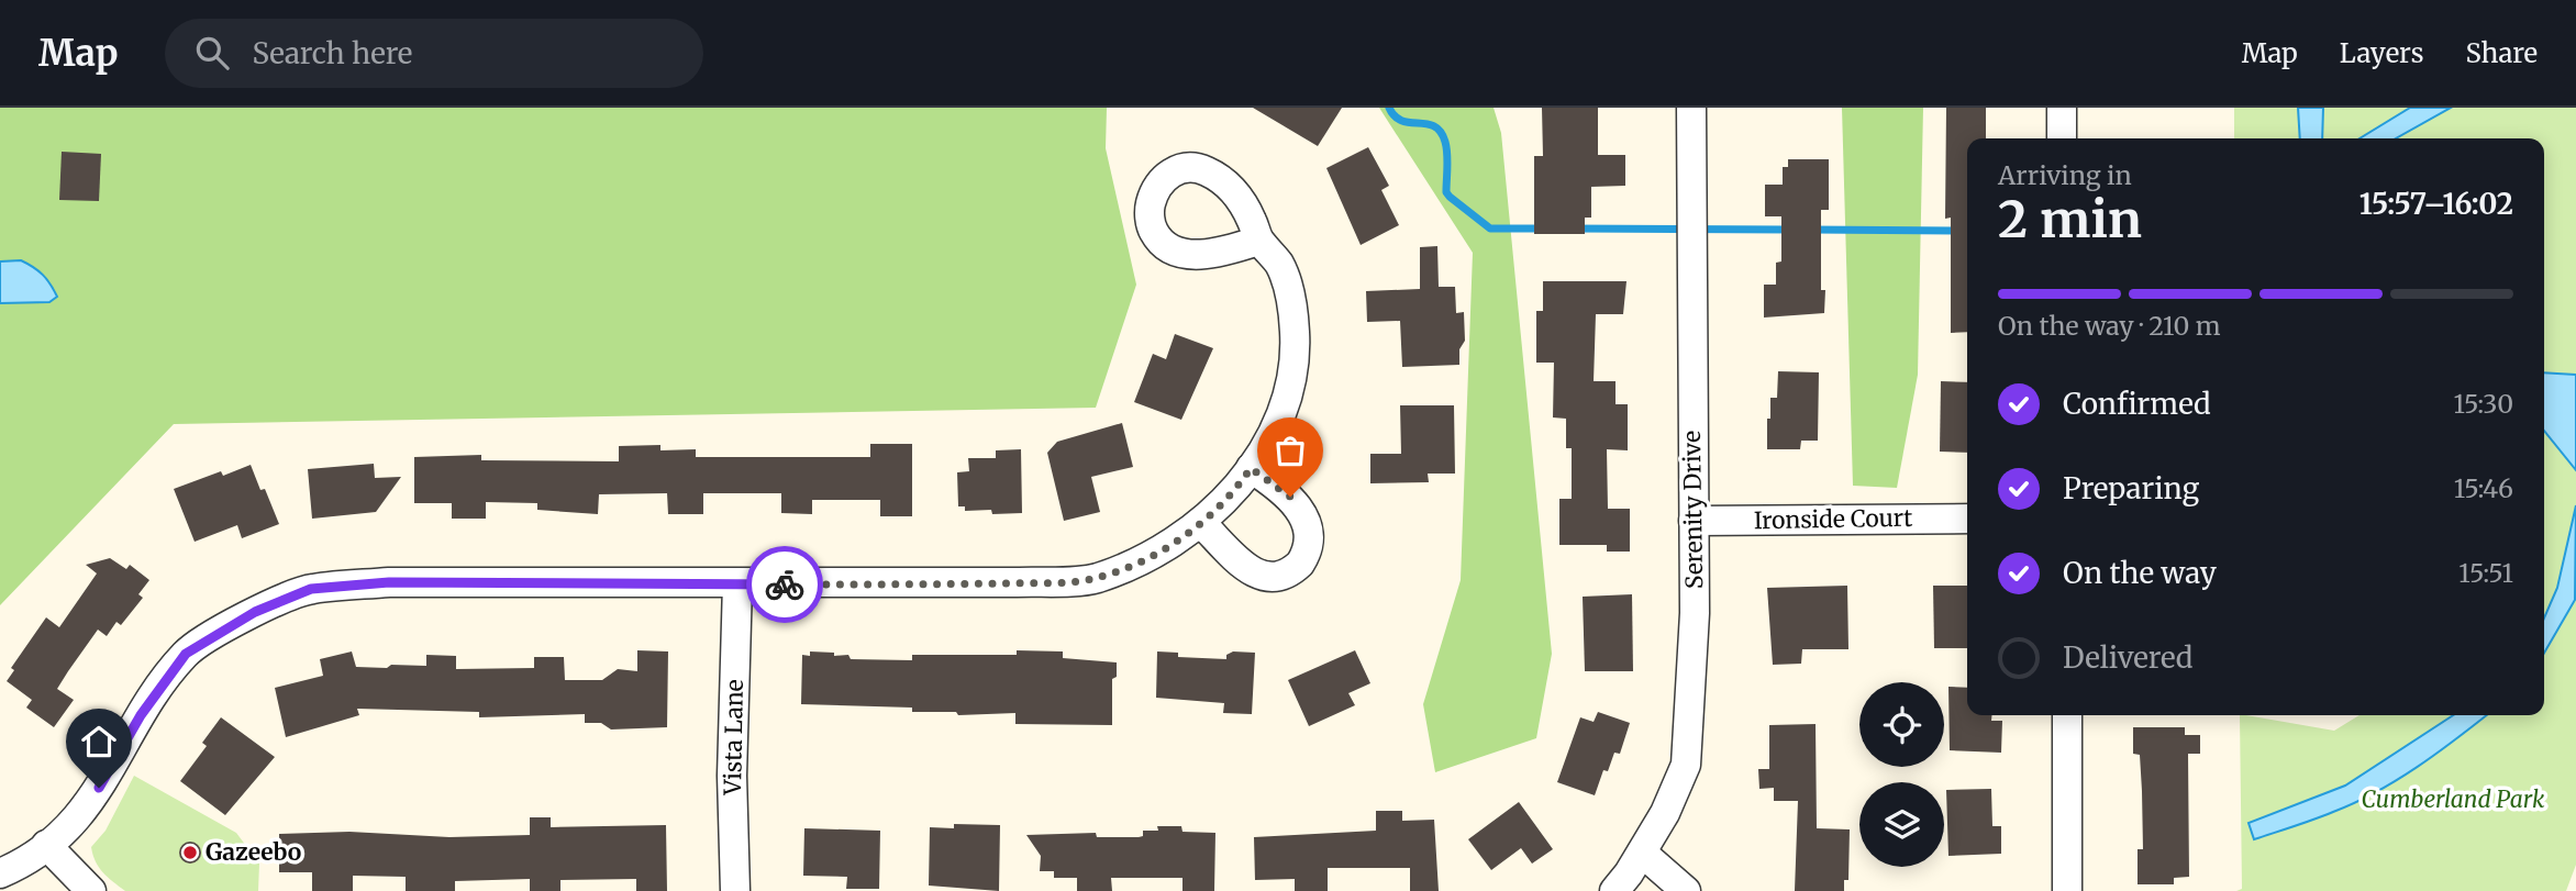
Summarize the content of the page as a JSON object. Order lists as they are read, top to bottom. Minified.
{"streets":{"street":["Serenity Drive","Ironside Court","Vista Lane"]},"crossings":[["Serenity Drive","Ironside Court"]],"parks":["Cumberland Park"],"places":["Gazeebo"],"page":{"header":"Map","search":"Search here","nav":["Map","Layers","Share"],"heading":["2 min","Arriving in","15:57–16:02"],"bar":"On the way · 210 m","list":[["Confirmed","15:30"],["Preparing","15:46"],["On the way","15:51"],"Delivered"]}}
